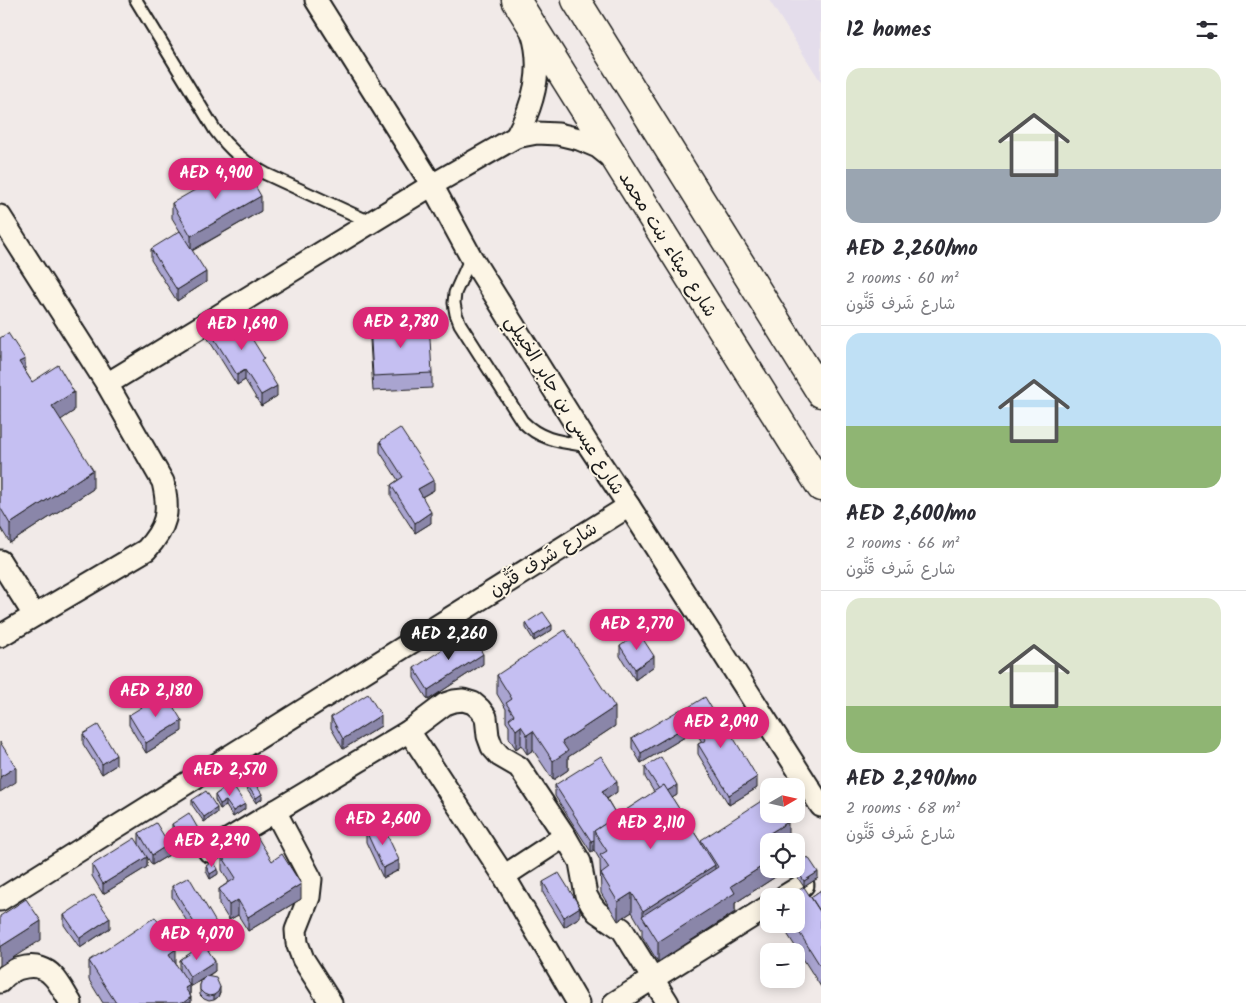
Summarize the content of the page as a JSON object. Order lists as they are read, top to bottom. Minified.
{"streets":{"main road":["شارع ميثاء بنت محمد"],"street":["شارع عيسى بن جابر الخييلي","شارع شَرف قَنُّون"]},"crossings":[["شارع عيسى بن جابر الخييلي","شارع شَرف قَنُّون"]],"north":"right","page":{"heading":"12 homes","list":[{"name":"AED 2,260/mo","note":"2 rooms · 60 m² · شارع شَرف قَنُّون"},{"name":"AED 2,600/mo","note":"2 rooms · 66 m² · شارع شَرف قَنُّون"},{"name":"AED 2,290/mo","note":"2 rooms · 68 m² · شارع شَرف قَنُّون"}],"price":["AED 4,900","AED 2,780","AED 1,690","AED 2,770","AED 2,260","AED 2,180","AED 2,090","AED 2,570","AED 2,600","AED 2,110","AED 2,290","AED 4,070"],"map_buttons":["+","−"]}}
